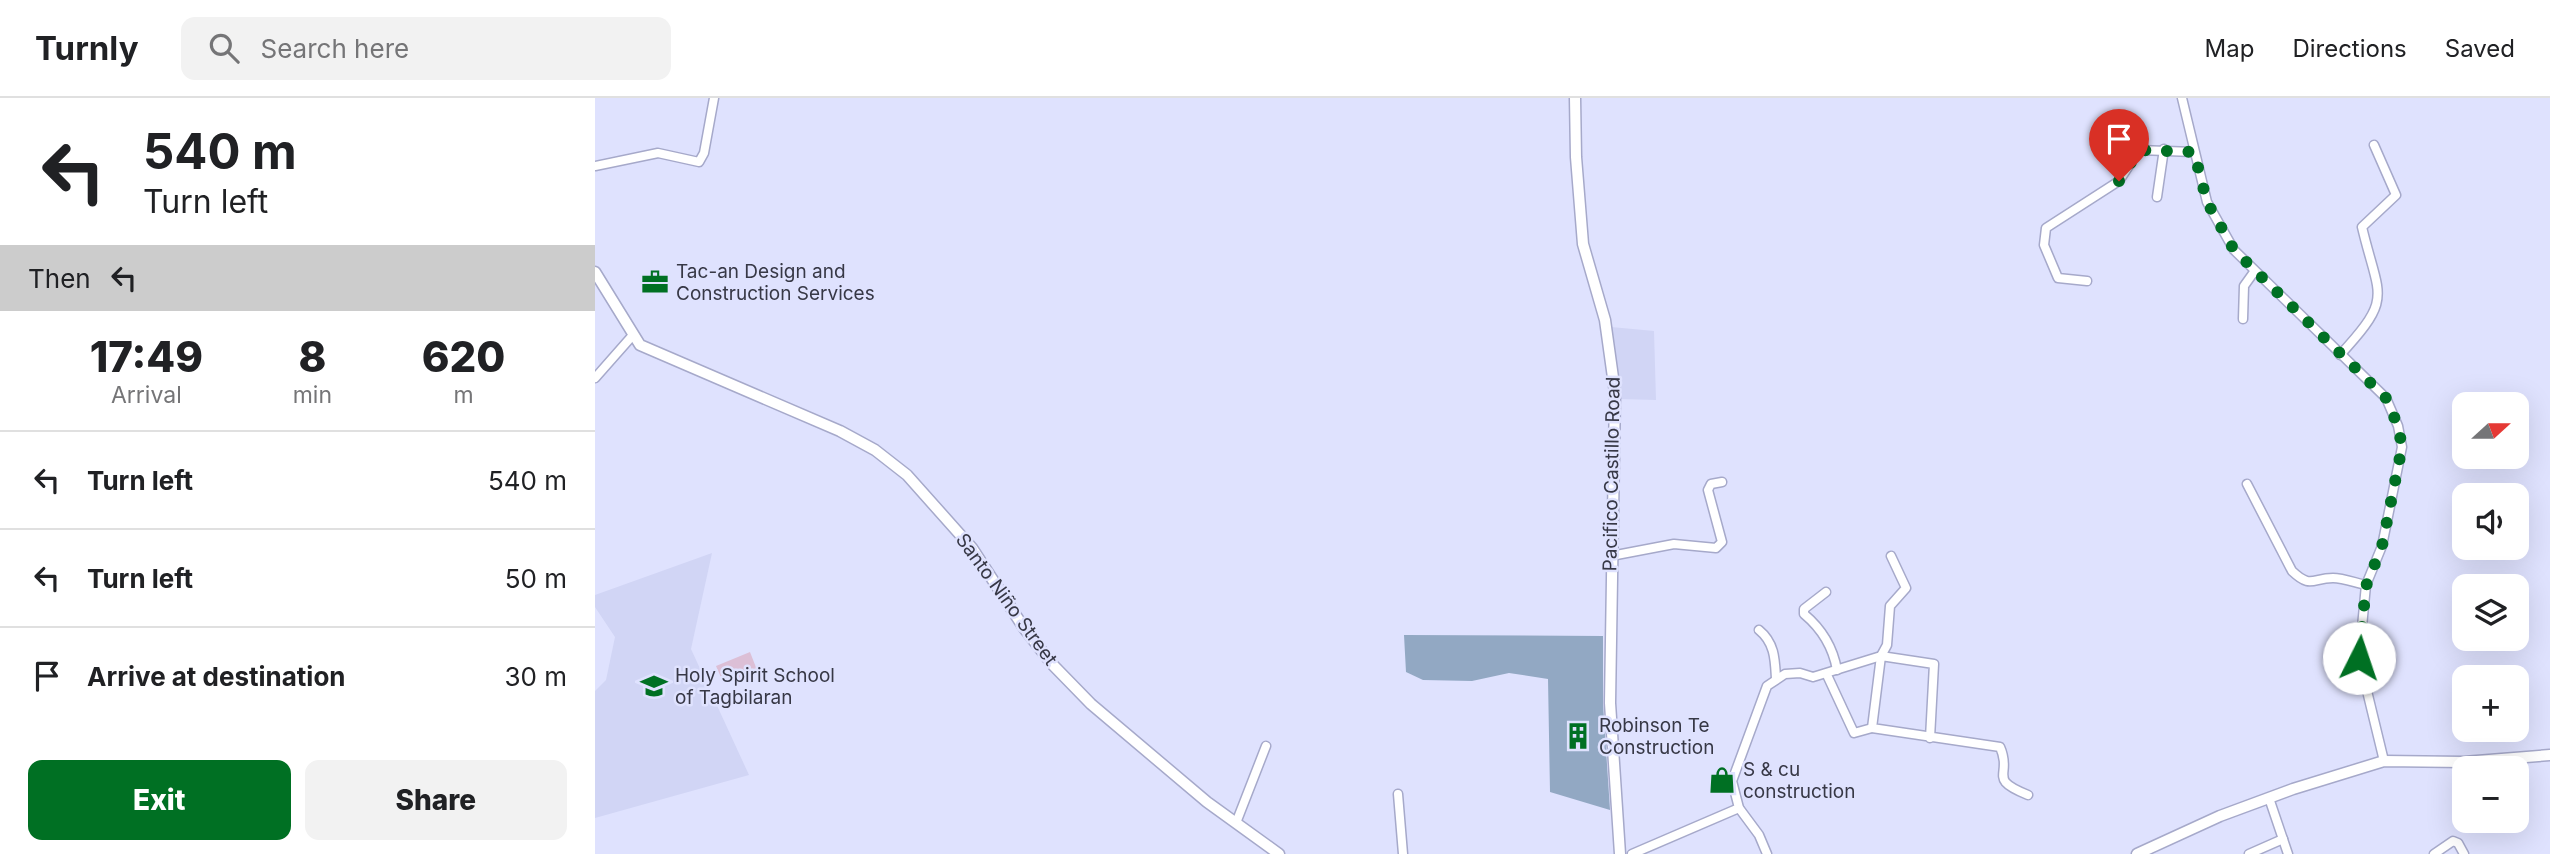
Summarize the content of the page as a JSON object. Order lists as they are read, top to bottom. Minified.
{"streets":{"main road":["Pacifico Castillo Road","Santo Niño Street"]},"places":{"office":["Tac-an Design and Construction Services"],"school or university":["Holy Spirit School of Tagbilaran"],"building":["Robinson Te Construction"],"shop":["S & cu construction"]},"north":"right","page":{"header":"Turnly","search":"Search here","nav":["Map","Directions","Saved"],"turn":["540 m","Turn left"],"then":"Then","eta":["17:49","Arrival","8","min","620","m"],"map_buttons":["+","−"],"list":[{"name":"Turn left","value":"540 m"},{"name":"Turn left","value":"50 m"},{"name":"Arrive at destination","value":"30 m"}],"buttons":["Exit","Share"]}}
